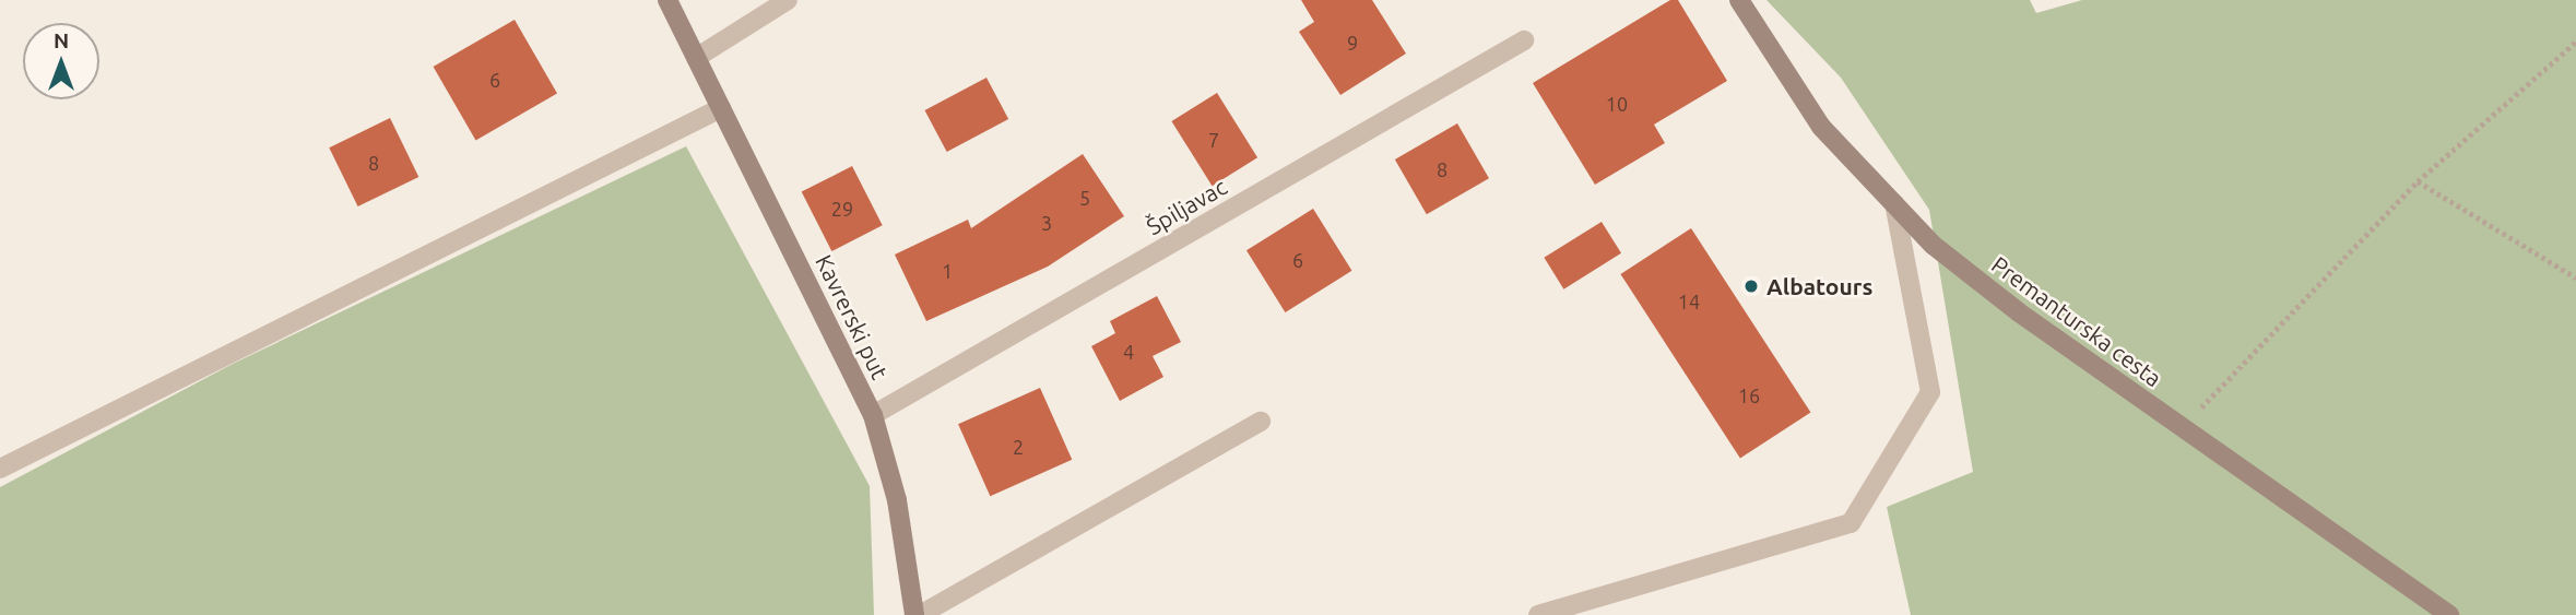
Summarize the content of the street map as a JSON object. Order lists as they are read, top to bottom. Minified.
{"streets":{"main road":["Kavrerski put","Premanturska cesta"],"street":["Špiljavac"]},"crossings":[["Špiljavac","Kavrerski put"]],"places":["Albatours"],"house_numbers":["9","6","10","7","8","8","5","29","3","6","1","14","4","16","2"],"north":"top"}
